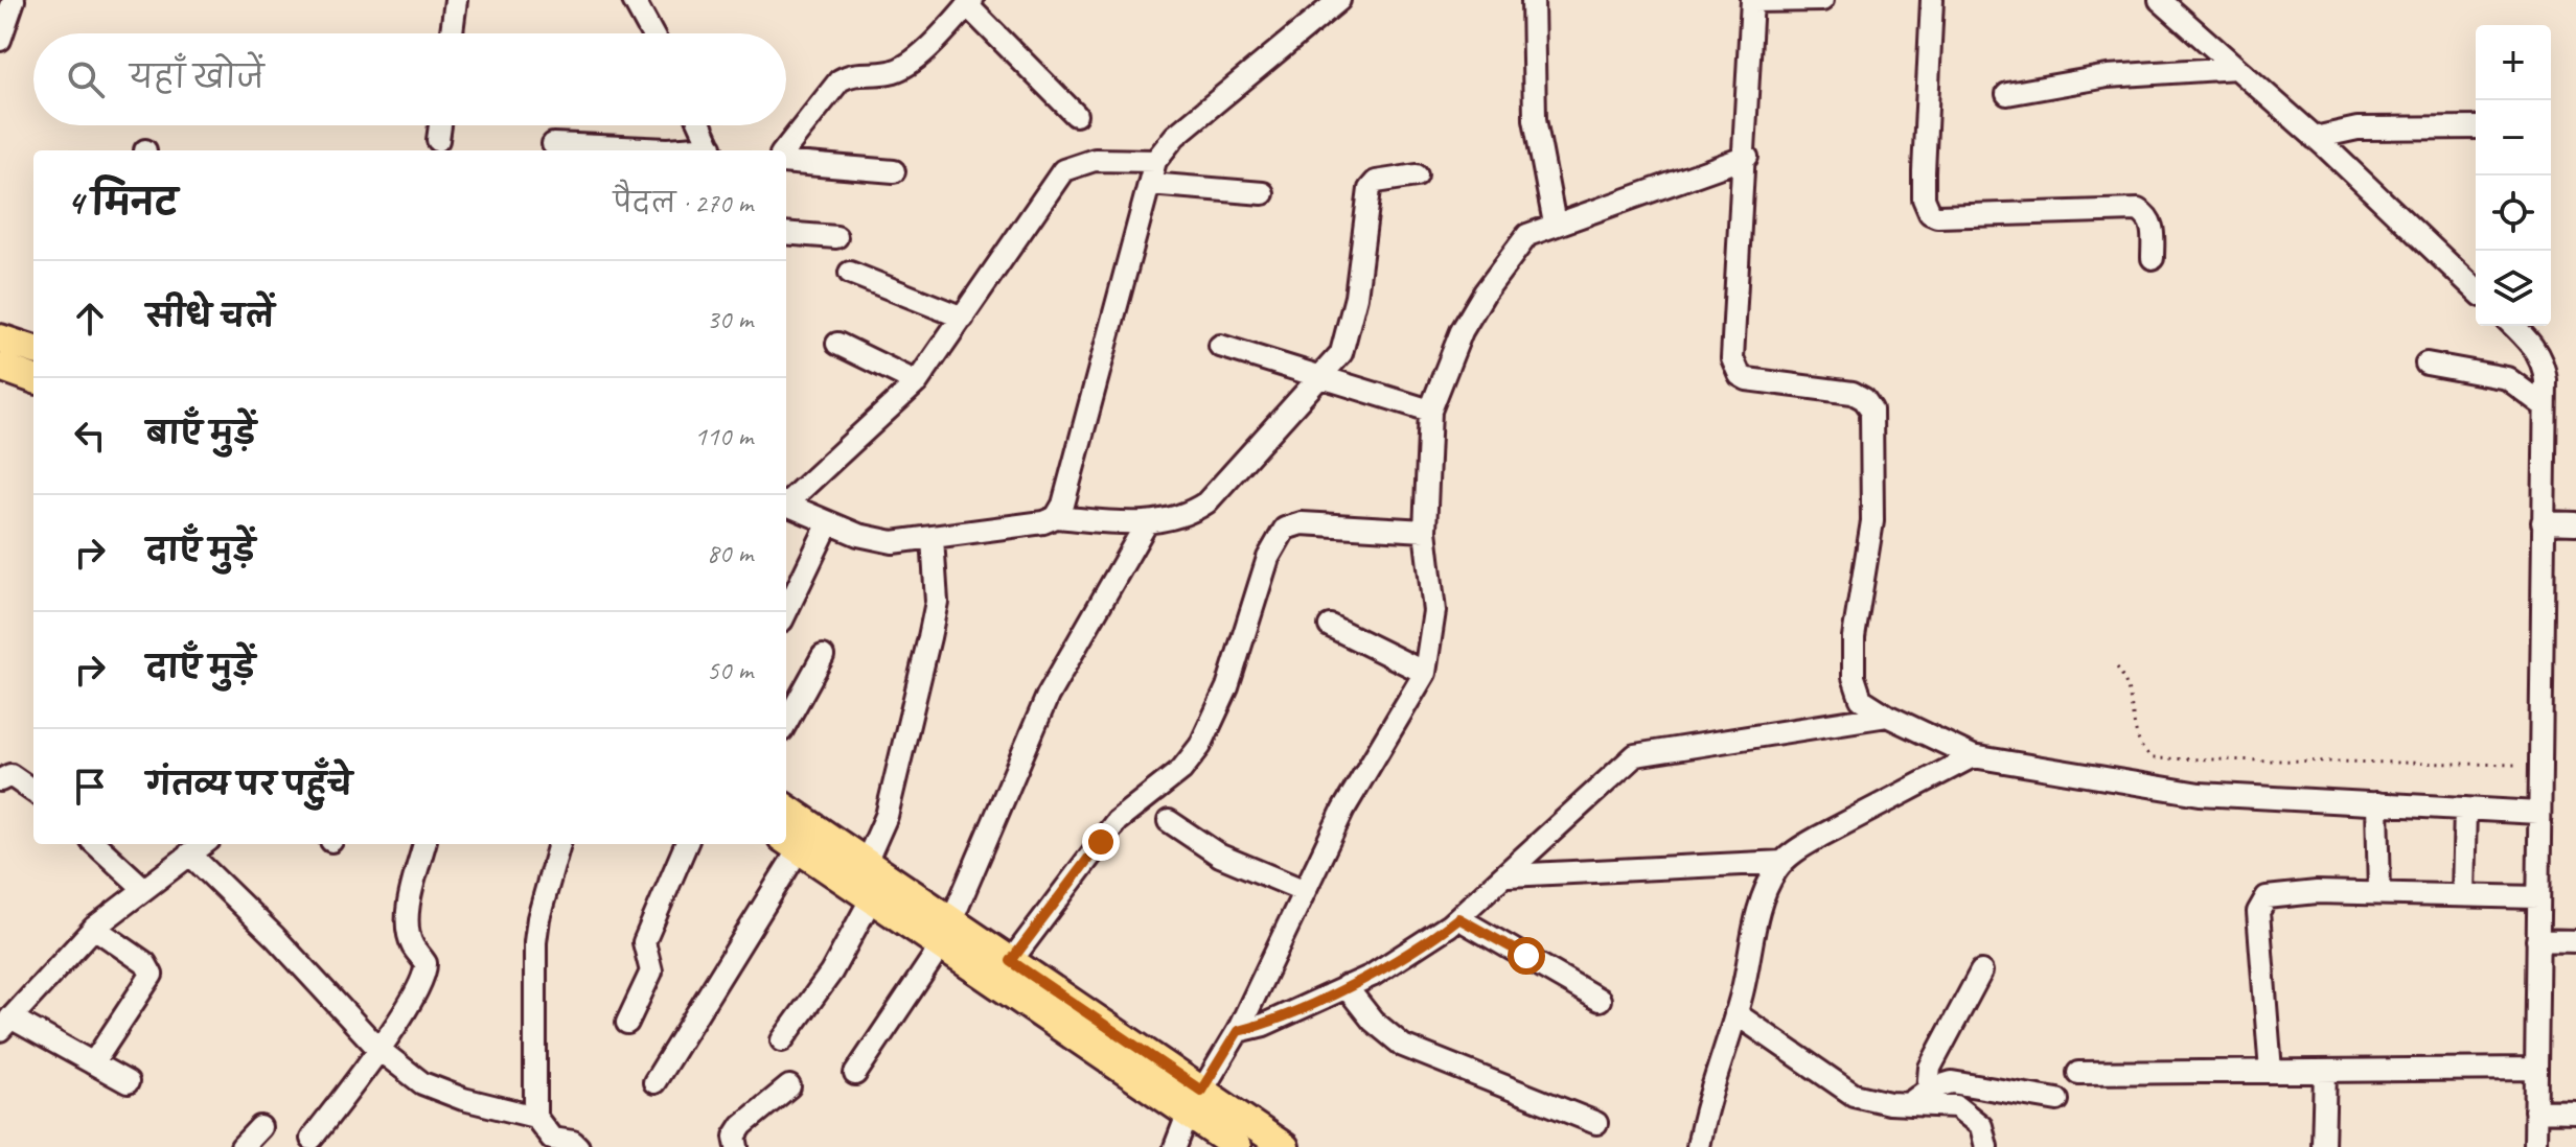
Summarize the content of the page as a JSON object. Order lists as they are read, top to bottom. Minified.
{"page":{"map_buttons":["+","−"],"search":"यहाँ खोजें","heading":["4 मिनट","पैदल · 270 m"],"list":[["सीधे चलें","30 m"],["बाएँ मुड़ें","110 m"],["दाएँ मुड़ें","80 m"],["दाएँ मुड़ें","50 m"],"गंतव्य पर पहुँचे"]}}
